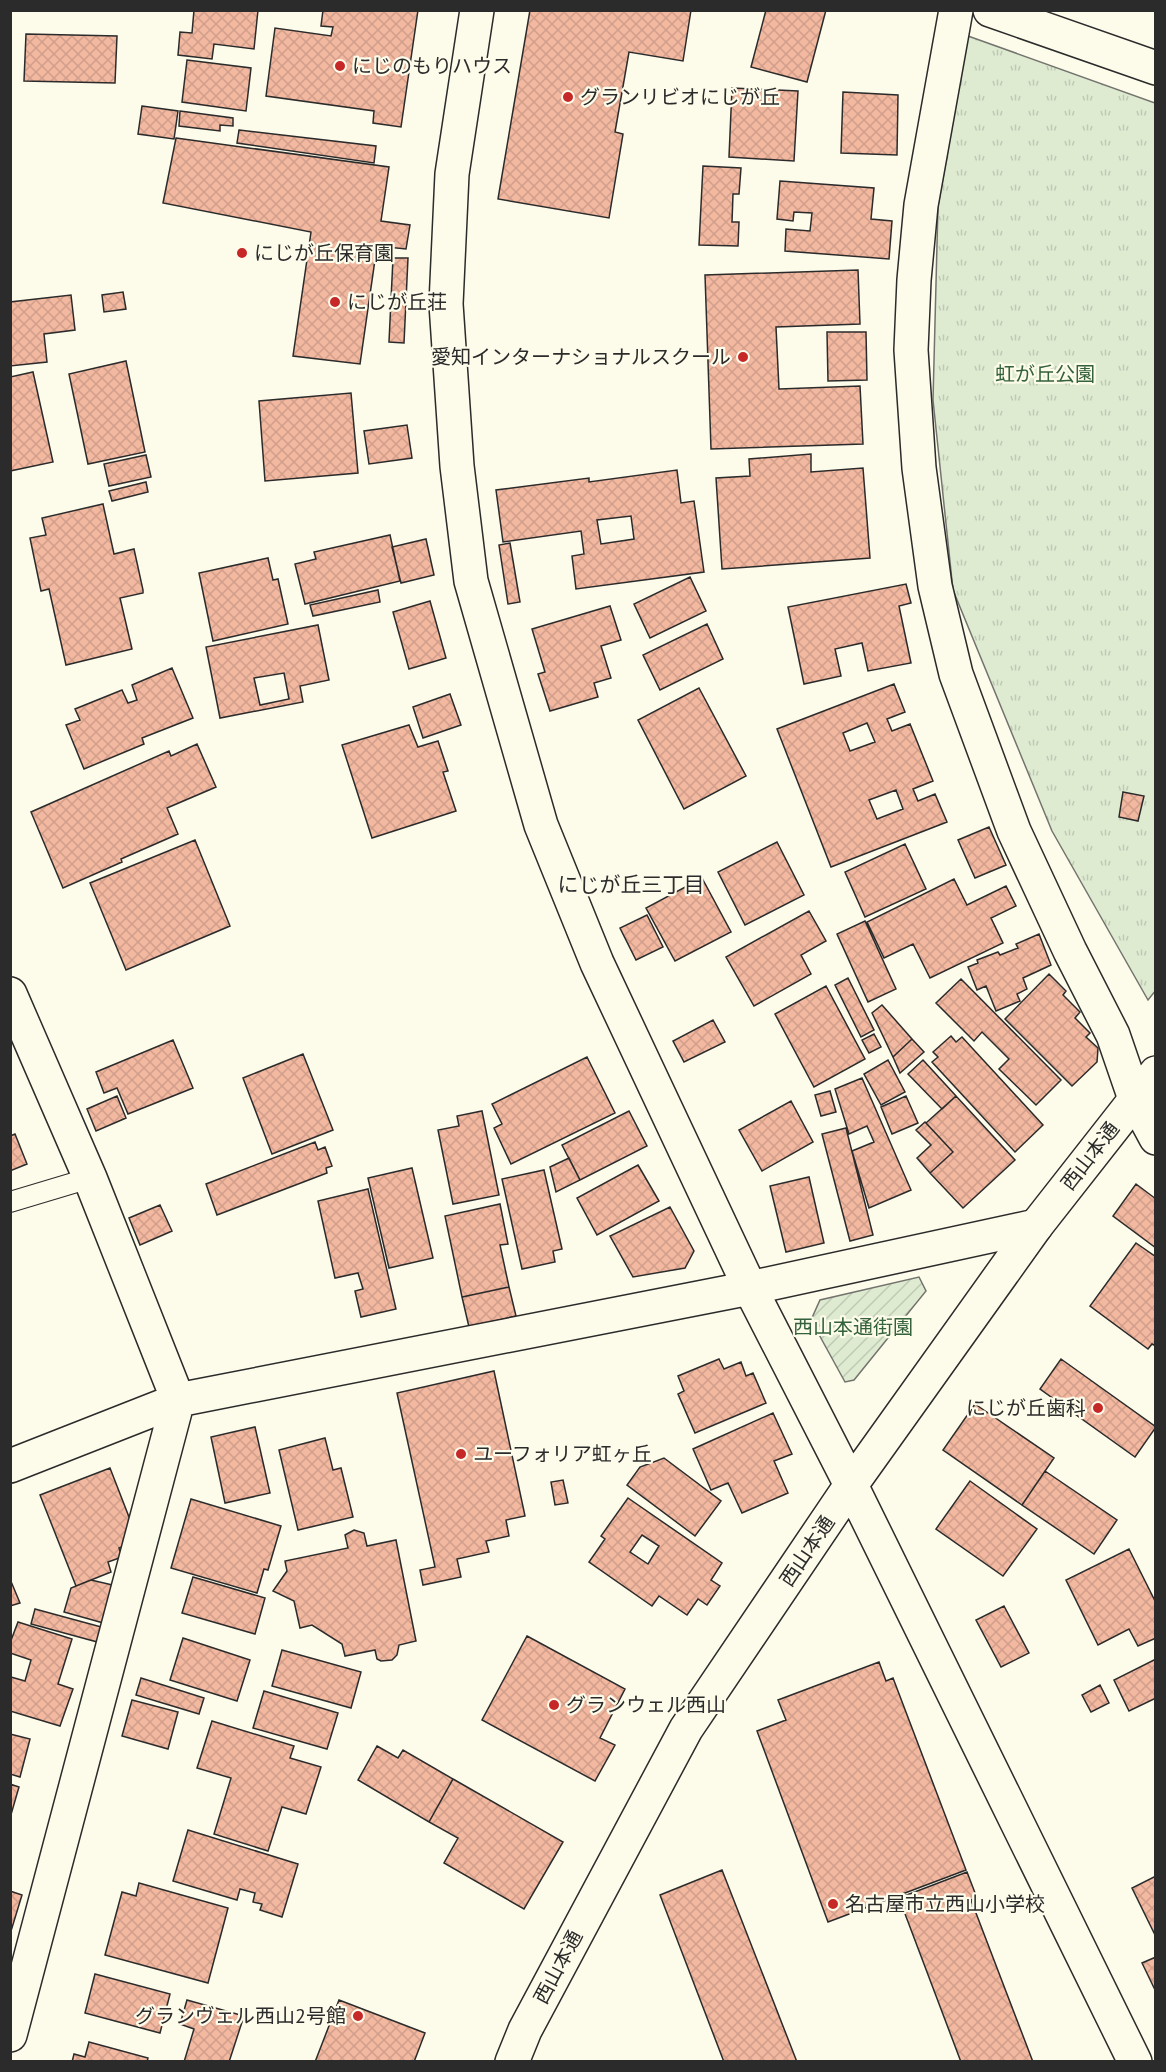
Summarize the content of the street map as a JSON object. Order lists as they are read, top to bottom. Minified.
{"streets":{"street":["西山本通"]},"districts":["にじが丘三丁目"],"parks":["虹が丘公園","西山本通街園"],"places":["にじのもりハウス","グランリビオにじが丘","にじが丘保育園","にじが丘荘","愛知インターナショナルスクール","にじが丘歯科","ユーフォリア虹ヶ丘","グランウェル西山","名古屋市立西山小学校","グランヴェル西山2号館"]}
